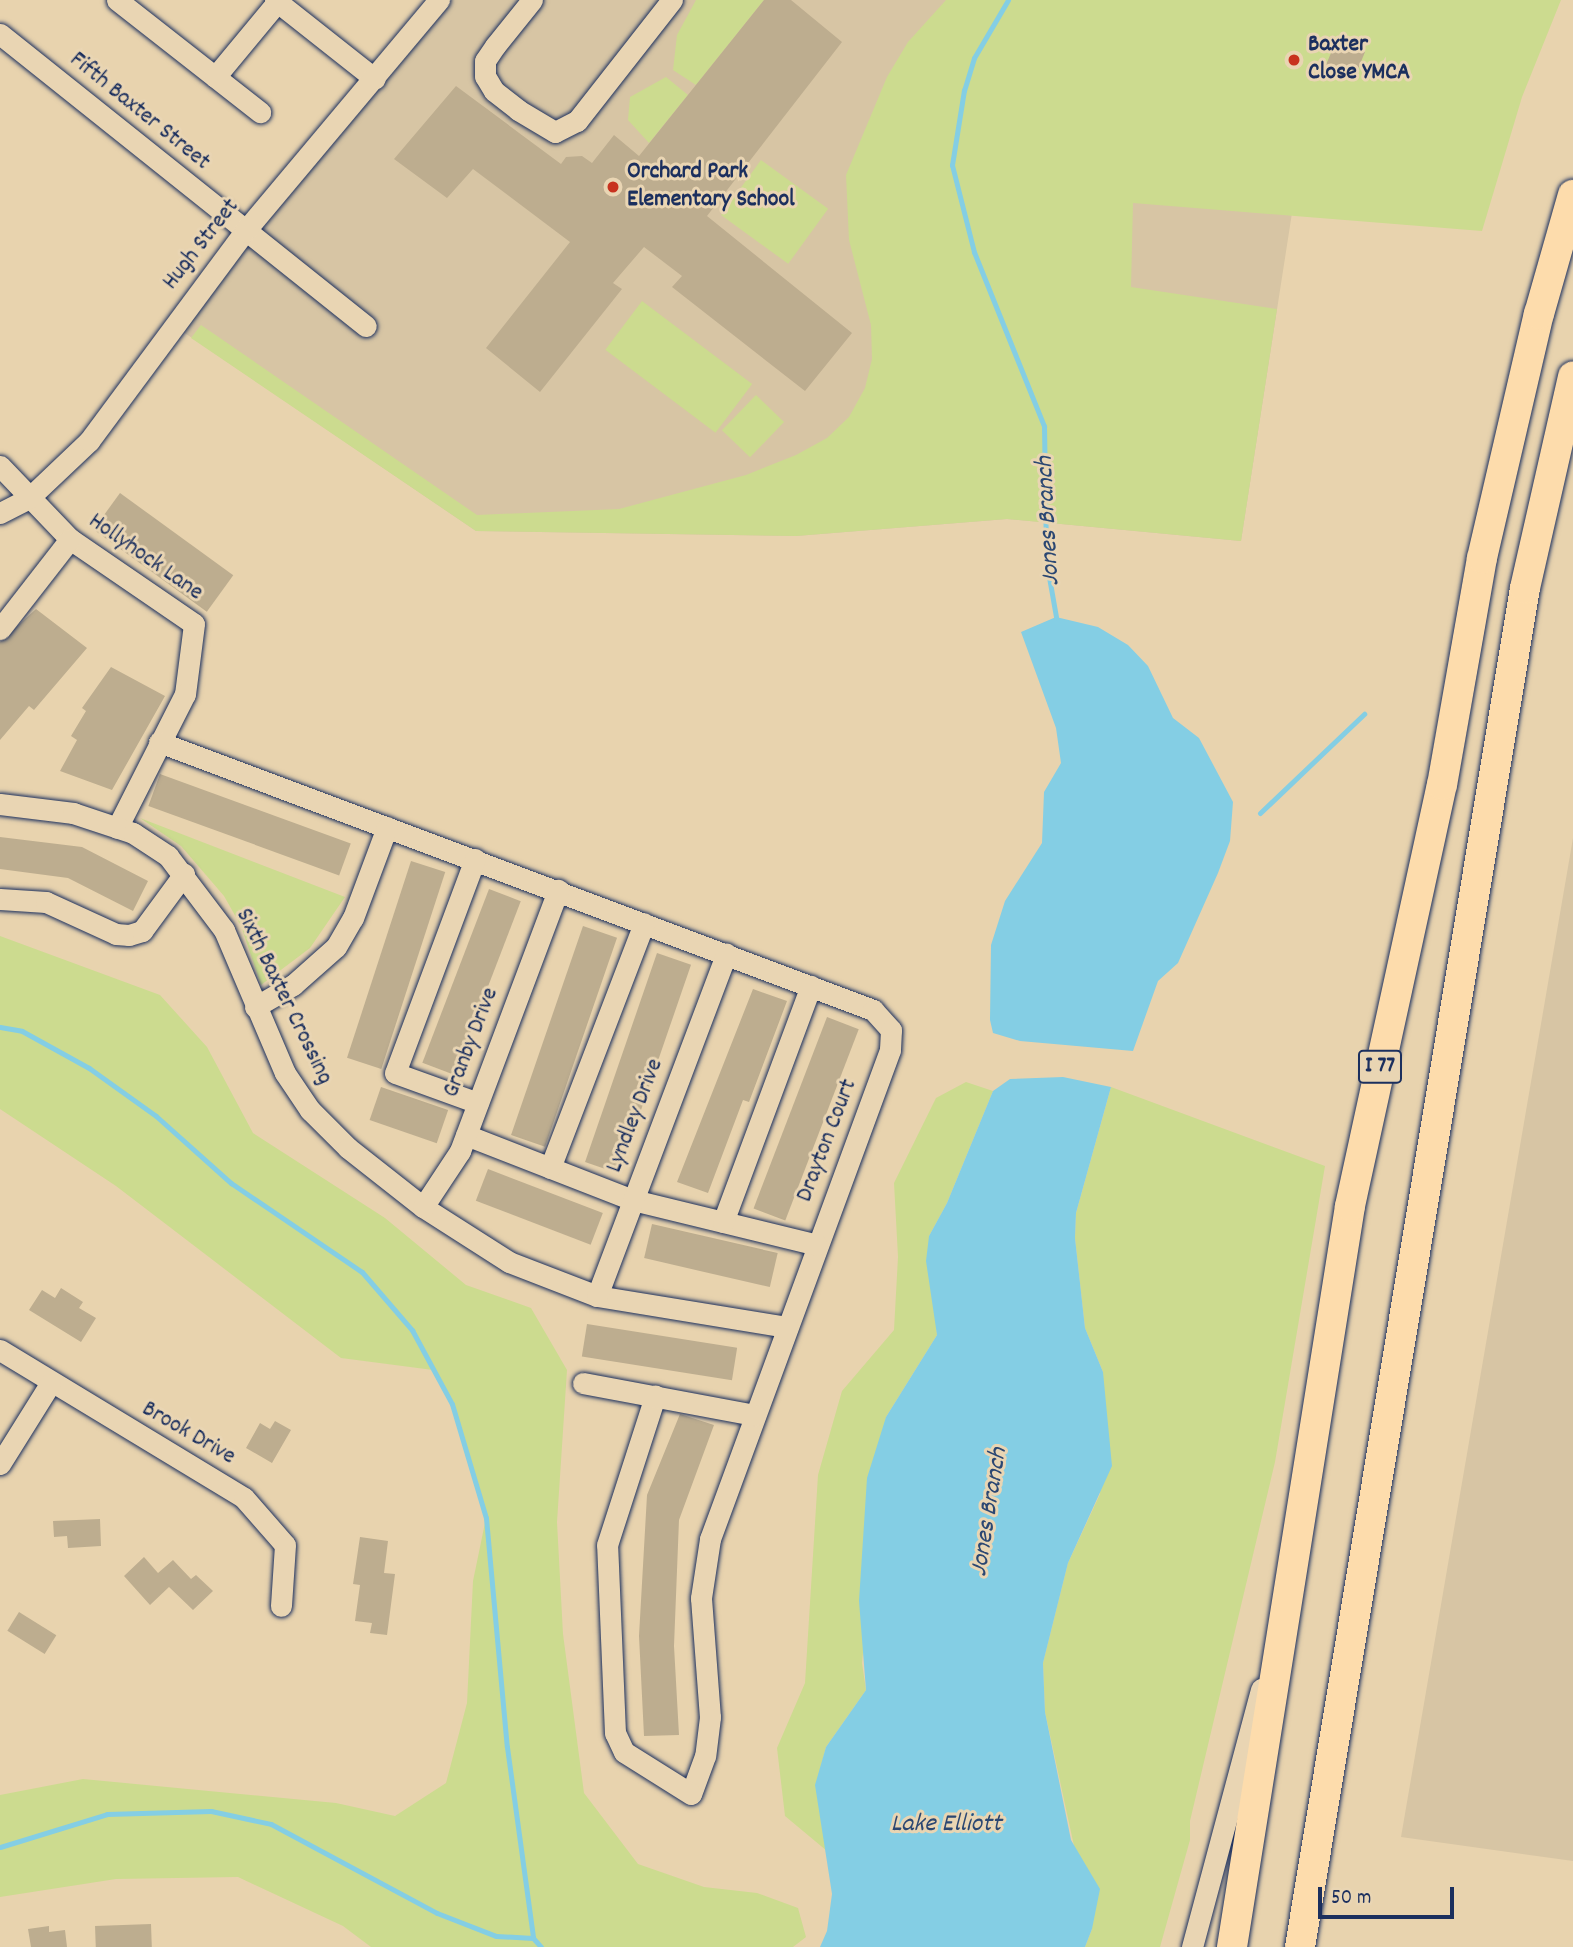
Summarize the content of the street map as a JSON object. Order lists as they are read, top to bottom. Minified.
{"streets":{"highway":["I 77"],"street":["Fifth Baxter Street","Hugh Street","Hollyhock Lane","Sixth Baxter Crossing","Granby Drive","Lyndley Drive","Drayton Court","Brook Drive"]},"crossings":[["Fifth Baxter Street","Hugh Street"],["Hugh Street","Hollyhock Lane"],["Hollyhock Lane","Sixth Baxter Crossing"],["Hollyhock Lane","Drayton Court"],["Sixth Baxter Crossing","Granby Drive"],["Sixth Baxter Crossing","Lyndley Drive"],["Sixth Baxter Crossing","Drayton Court"],["Granby Drive","Drayton Court"],["Lyndley Drive","Drayton Court"]],"water":["Jones Branch","Lake Elliott"],"places":["Baxter Close YMCA","Orchard Park Elementary School"],"scale_bar":"50 m"}
